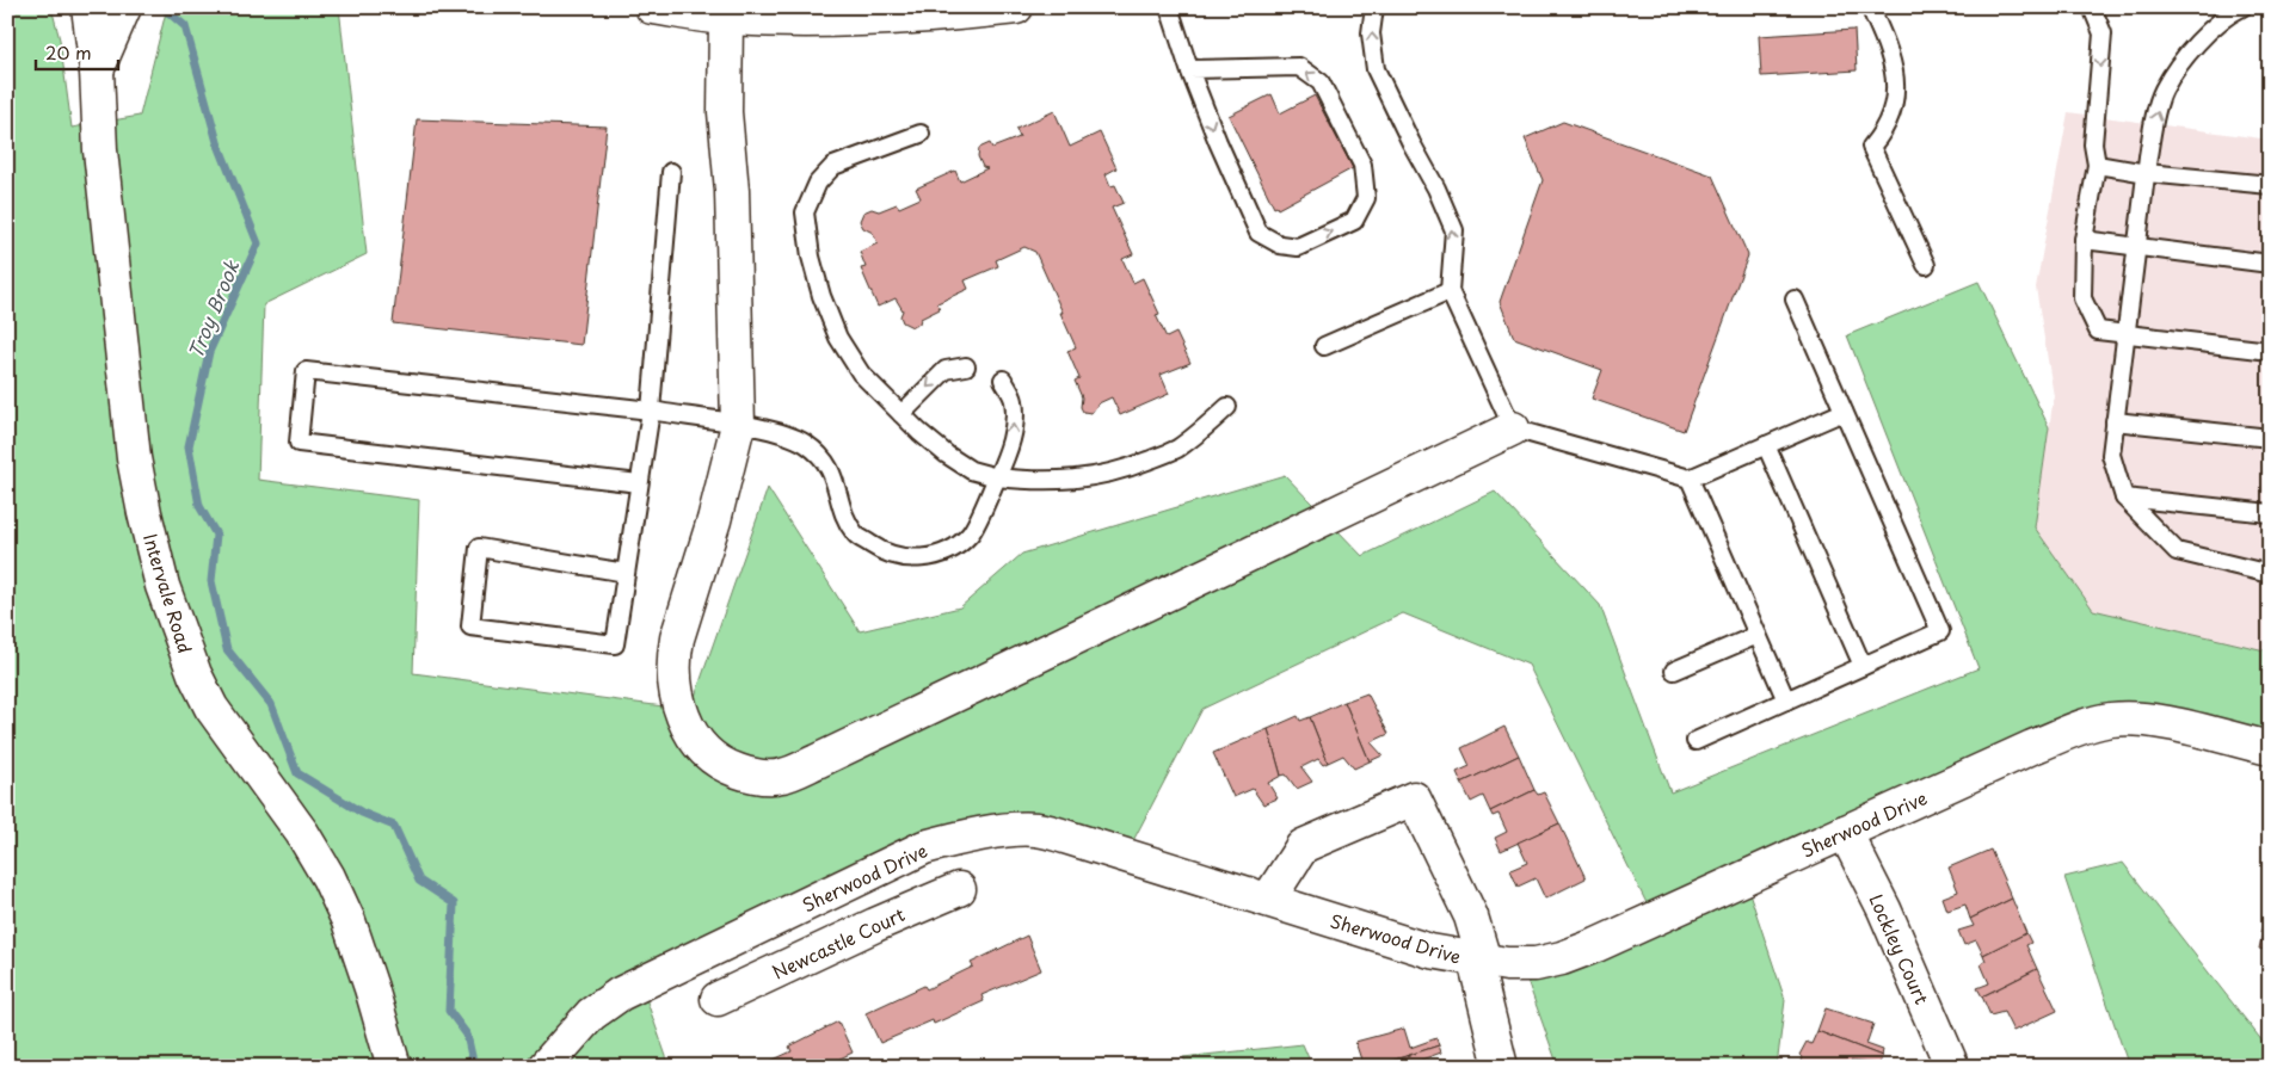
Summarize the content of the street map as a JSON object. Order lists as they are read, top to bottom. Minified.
{"streets":{"street":["Intervale Road","Sherwood Drive","Newcastle Court","Lockley Court"]},"crossings":[["Sherwood Drive","Lockley Court"]],"water":["Troy Brook"],"scale_bar":"20 m"}
